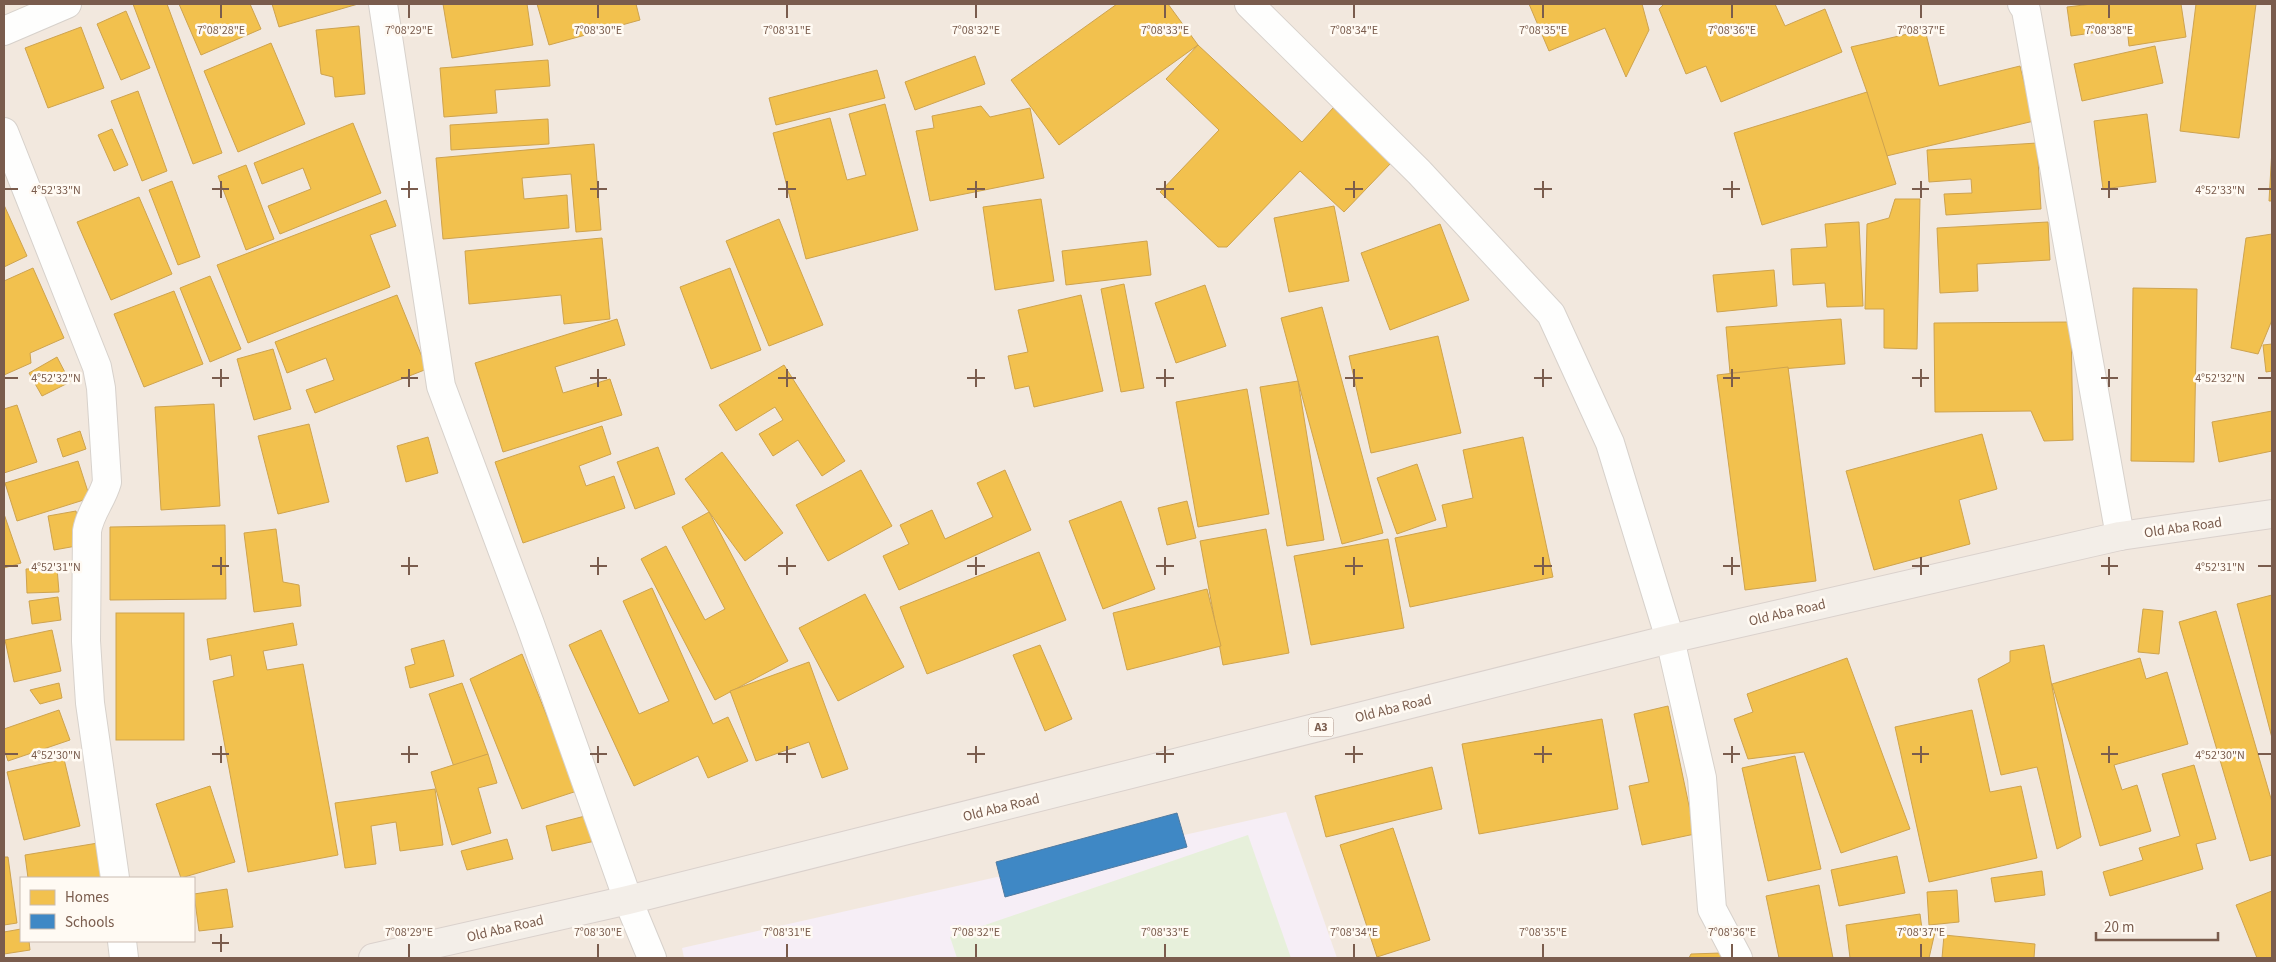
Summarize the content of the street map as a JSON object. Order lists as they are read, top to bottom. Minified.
{"streets":{"main road":["Old Aba Road","A3"]},"legend":["Homes","Schools"],"scale_bar":"20 m","coordinates":["7°08'28\"E","7°08'29\"E","7°08'30\"E","7°08'31\"E","7°08'32\"E","7°08'33\"E","7°08'34\"E","7°08'35\"E","7°08'36\"E","7°08'37\"E","7°08'38\"E","4°52'33\"N","4°52'32\"N","4°52'31\"N","4°52'30\"N"]}
